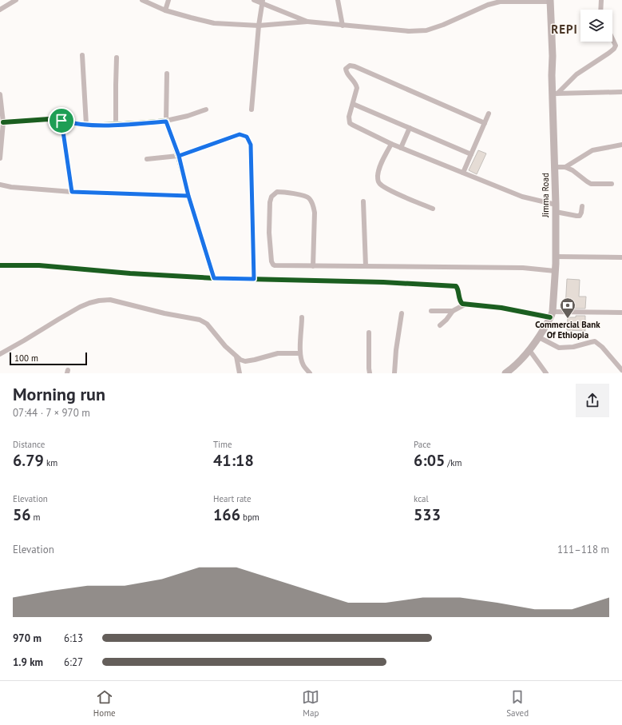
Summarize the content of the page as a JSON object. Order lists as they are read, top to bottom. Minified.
{"streets":{"highway":["Jimma Road"]},"districts":["REPI"],"places":{"bank":["Commercial Bank Of Ethiopia"]},"scale_bar":"100 m","page":{"scale":"100 m","heading":["Morning run","07:44 · 7 × 970 m"],"stats":[["Distance","6.79 km"],["Time","41:18"],["Pace","6:05 /km"],["Elevation","56 m"],["Heart rate","166 bpm"],["kcal","533"]],"chart":["Elevation","111–118 m"],"list":[{"name":"970 m","note":"6:13"},{"name":"1.9 km","note":"6:27"}],"tabs":["Home","Map","Saved"]}}
